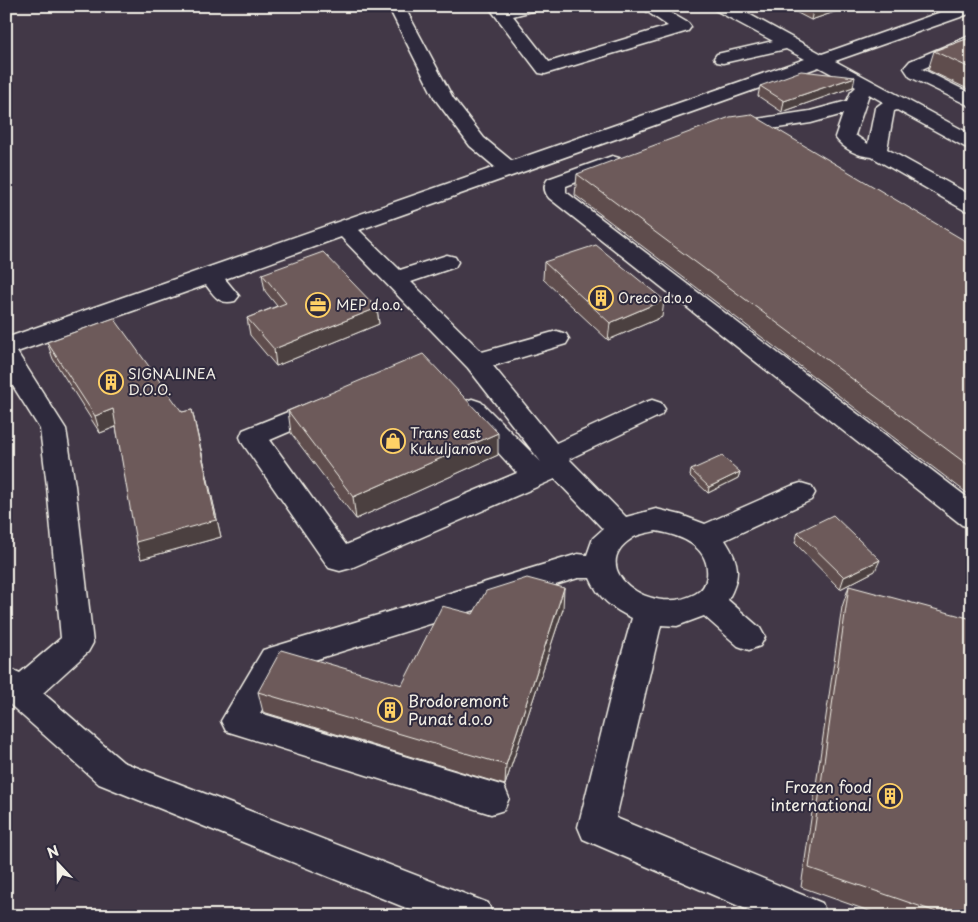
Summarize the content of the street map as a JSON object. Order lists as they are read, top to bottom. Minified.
{"places":{"building":["Oreco d.o.o","SIGNALINEA D.O.O.","Brodoremont Punat d.o.o","Frozen food international"],"office":["MEP d.o.o."],"shop":["Trans east Kukuljanovo"]},"north":"top"}
